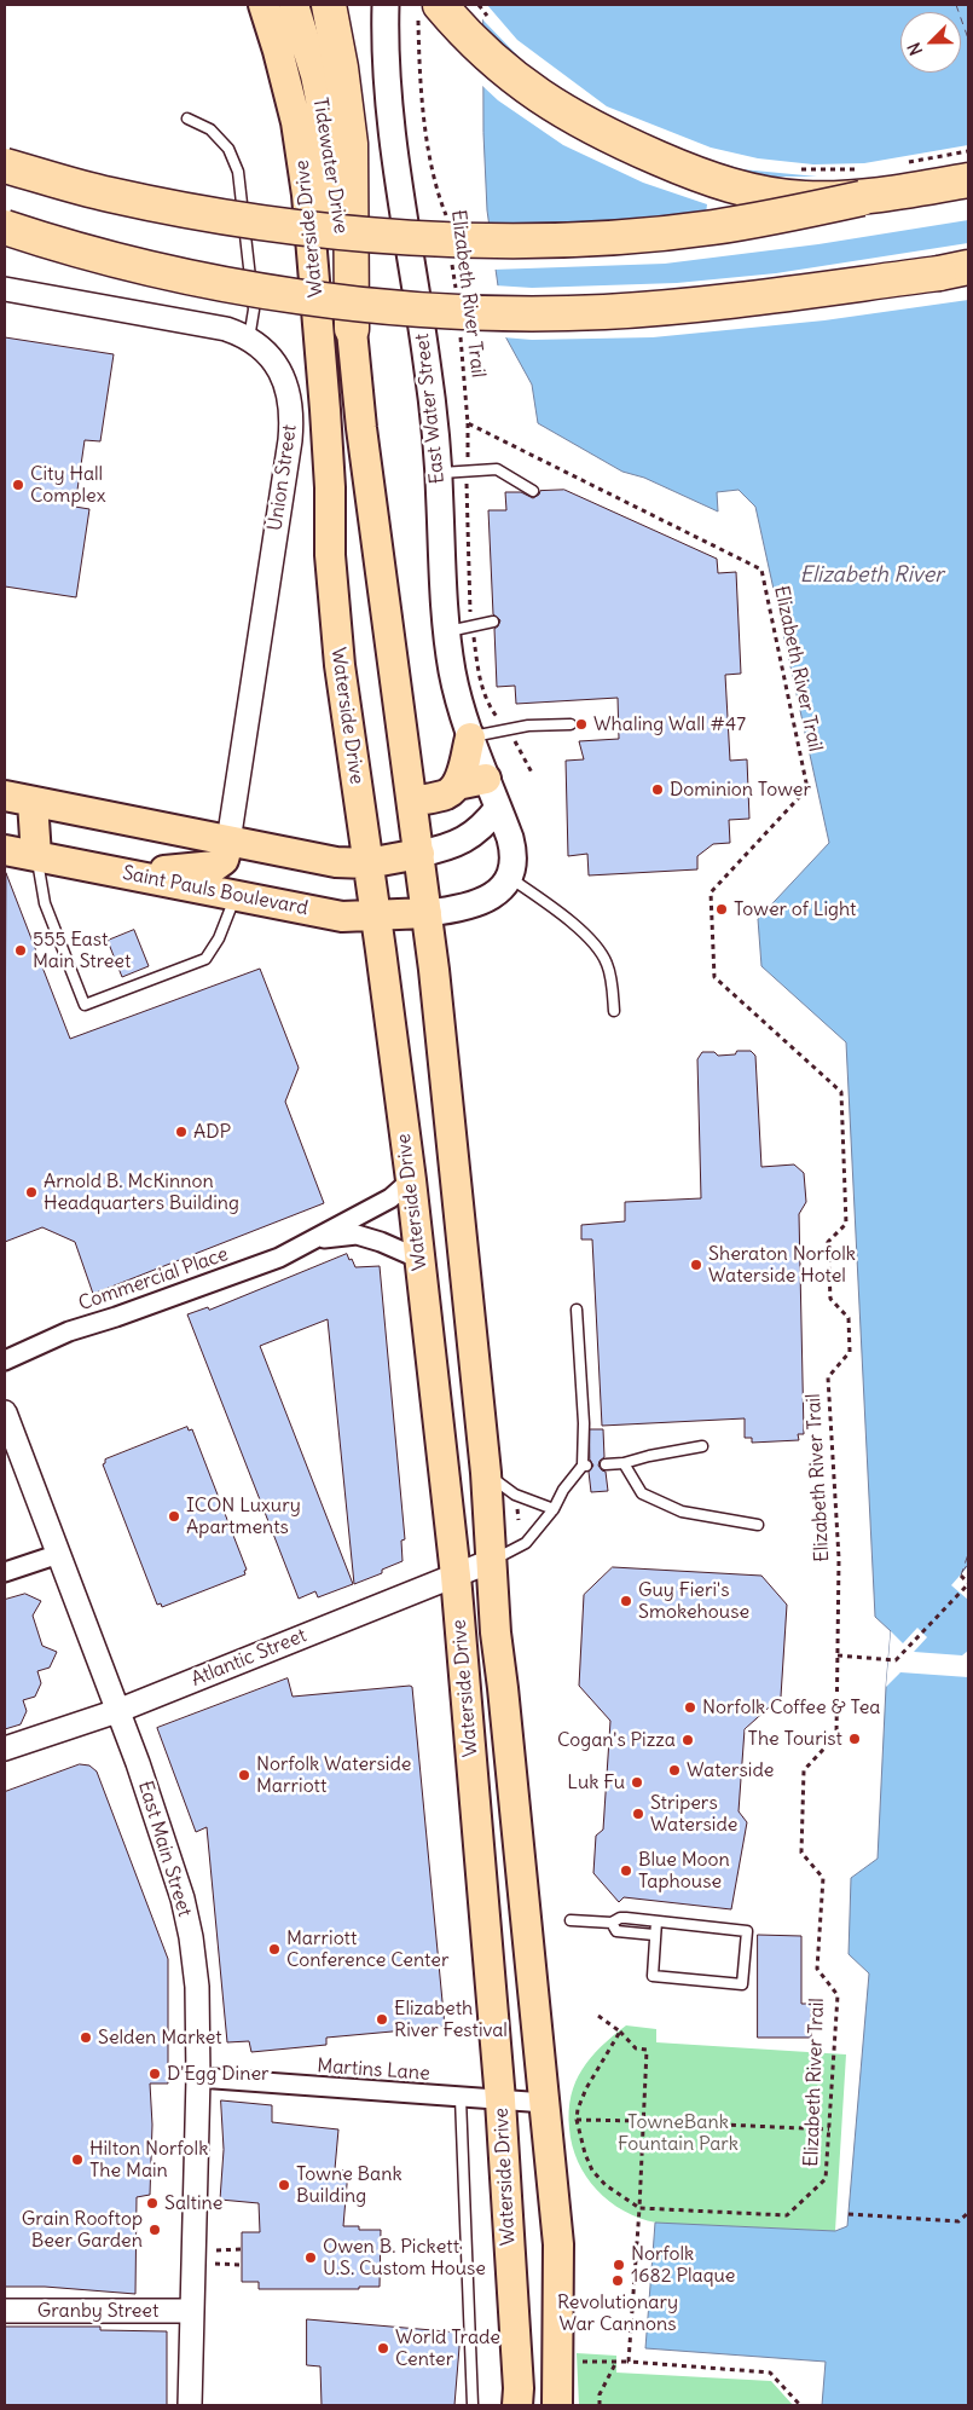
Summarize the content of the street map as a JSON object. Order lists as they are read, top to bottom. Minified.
{"streets":{"main road":["Tidewater Drive","Waterside Drive","East Water Street","Saint Pauls Boulevard"],"street":["Union Street","Commercial Place","Atlantic Street","East Main Street","Martins Lane","Granby Street"],"path":["Elizabeth River Trail"]},"crossings":[["Tidewater Drive","Waterside Drive"],["Waterside Drive","Saint Pauls Boulevard"],["Waterside Drive","Commercial Place"],["Waterside Drive","Atlantic Street"],["Waterside Drive","Martins Lane"],["Atlantic Street","East Main Street"],["East Main Street","Martins Lane"],["East Main Street","Granby Street"]],"water":["Elizabeth River"],"parks":["TowneBank Fountain Park"],"places":["City Hall Complex","Whaling Wall #47","Dominion Tower","Tower of Light","555 East Main Street","ADP","Arnold B. McKinnon Headquarters Building","Sheraton Norfolk Waterside Hotel","ICON Luxury Apartments","Guy Fieri's Smokehouse","Norfolk Coffee & Tea","The Tourist","Cogan's Pizza","Waterside","Norfolk Waterside Marriott","Luk Fu","Stripers Waterside","Blue Moon Taphouse","Marriott Conference Center","Elizabeth River Festival","Selden Market","D'Egg Diner","Hilton Norfolk The Main","Towne Bank Building","Saltine","Grain Rooftop Beer Garden","Owen B. Pickett U.S. Custom House","Norfolk 1682 Plaque","Revolutionary War Cannons","World Trade Center"],"north":"bottom left"}
